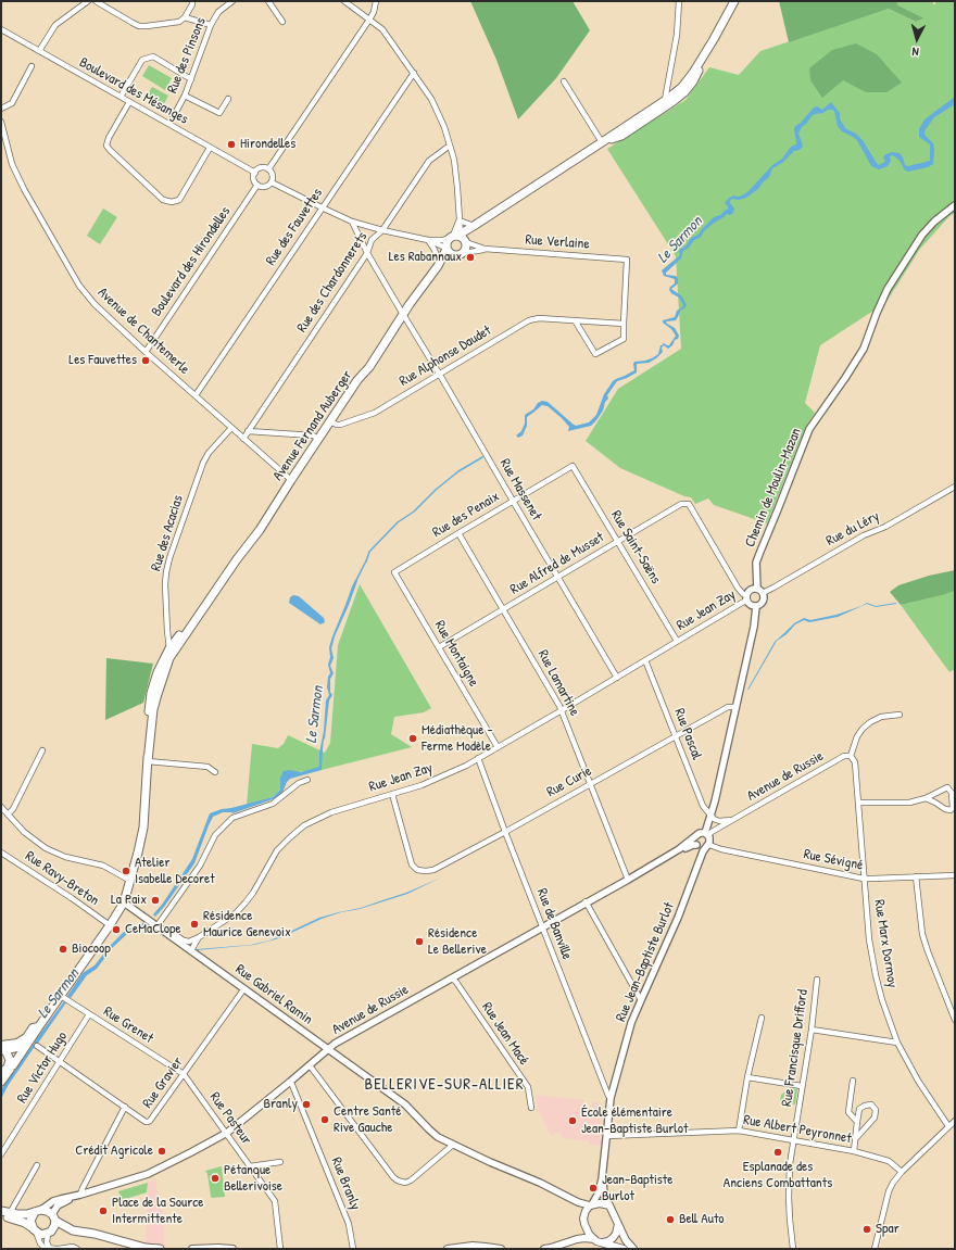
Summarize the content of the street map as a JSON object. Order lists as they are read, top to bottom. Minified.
{"streets":{"main road":["Avenue Fernand Auberger"],"street":["Rue des Pinsons","Boulevard des Mésanges","Rue des Fauvettes","Rue Verlaine","Boulevard des Hirondelles","Rue des Chardonnerets","Avenue de Chantemerle","Rue Alphonse Daudet","Chemin de Moulin-Mazan","Rue Massenet","Rue des Penaix","Rue du Léry","Rue des Acacias","Rue Saint-Saëns","Rue Alfred de Musset","Rue Jean Zay","Rue Montaigne","Rue Lamartine","Rue Pascal","Avenue de Russie","Rue Curie","Rue Sévigné","Rue Ravy-Breton","Rue de Banville","Rue Marx Dormoy","Rue Jean-Baptiste Burlot","Rue Gabriel Ramin","Rue Grenet","Rue Jean Macé","Rue Francisque Drifford","Rue Victor Hugo","Rue Gravier","Rue Pasteur","Rue Albert Peyronnet","Rue Branly"]},"crossings":[["Rue des Pinsons","Boulevard des Mésanges"],["Boulevard des Mésanges","Boulevard des Hirondelles"],["Rue des Fauvettes","Avenue de Chantemerle"],["Rue Verlaine","Rue Alphonse Daudet"],["Rue Verlaine","Avenue Fernand Auberger"],["Boulevard des Hirondelles","Avenue de Chantemerle"],["Rue des Chardonnerets","Avenue de Chantemerle"],["Rue des Chardonnerets","Rue Massenet"],["Avenue de Chantemerle","Avenue Fernand Auberger"],["Avenue de Chantemerle","Rue des Acacias"],["Rue Alphonse Daudet","Avenue Fernand Auberger"],["Rue Alphonse Daudet","Rue Massenet"],["Avenue Fernand Auberger","Rue Massenet"],["Avenue Fernand Auberger","Rue des Acacias"],["Avenue Fernand Auberger","Rue Ravy-Breton"],["Avenue Fernand Auberger","Rue Gabriel Ramin"],["Chemin de Moulin-Mazan","Rue du Léry"],["Chemin de Moulin-Mazan","Rue Alfred de Musset"],["Chemin de Moulin-Mazan","Rue Jean Zay"],["Rue Massenet","Rue des Penaix"],["Rue Massenet","Rue Alfred de Musset"],["Rue Massenet","Rue Jean Zay"],["Rue des Penaix","Rue Saint-Saëns"],["Rue des Penaix","Rue Montaigne"],["Rue des Penaix","Rue Lamartine"],["Rue du Léry","Rue Alfred de Musset"],["Rue du Léry","Rue Jean Zay"],["Rue Saint-Saëns","Rue Alfred de Musset"],["Rue Saint-Saëns","Rue Jean Zay"],["Rue Alfred de Musset","Rue Jean Zay"],["Rue Alfred de Musset","Rue Montaigne"],["Rue Alfred de Musset","Rue Lamartine"],["Rue Jean Zay","Rue Montaigne"],["Rue Jean Zay","Rue Lamartine"],["Rue Jean Zay","Rue Pascal"],["Rue Jean Zay","Rue Curie"],["Rue Jean Zay","Rue de Banville"],["Rue Jean Zay","Rue Gabriel Ramin"],["Rue Lamartine","Avenue de Russie"],["Rue Lamartine","Rue Curie"],["Rue Pascal","Rue Curie"],["Avenue de Russie","Rue Sévigné"],["Avenue de Russie","Rue de Banville"],["Avenue de Russie","Rue Marx Dormoy"],["Avenue de Russie","Rue Jean-Baptiste Burlot"],["Avenue de Russie","Rue Gabriel Ramin"],["Avenue de Russie","Rue Jean Macé"],["Avenue de Russie","Rue Pasteur"],["Avenue de Russie","Rue Branly"],["Rue Curie","Rue de Banville"],["Rue Sévigné","Rue Marx Dormoy"],["Rue Sévigné","Rue Jean-Baptiste Burlot"],["Rue de Banville","Rue Jean-Baptiste Burlot"],["Rue Jean-Baptiste Burlot","Rue Gabriel Ramin"],["Rue Jean-Baptiste Burlot","Rue Albert Peyronnet"],["Rue Gabriel Ramin","Rue Gravier"],["Rue Grenet","Rue Victor Hugo"],["Rue Grenet","Rue Gravier"],["Rue Grenet","Rue Pasteur"],["Rue Francisque Drifford","Rue Albert Peyronnet"],["Rue Victor Hugo","Rue Gravier"],["Rue Gravier","Rue Pasteur"]],"districts":["BELLERIVE-SUR-ALLIER"],"water":["Le Sarmon"],"places":["Hirondelles","Les Rabannaux","Les Fauvettes","Médiathèque - Ferme Modèle","Atelier Isabelle Decoret","La Paix","Résidence Maurice Genevoix","CeMaClope","Résidence Le Bellerive","Biocoop","Branly","Centre Santé Rive Gauche","École élémentaire Jean-Baptiste Burlot","Crédit Agricole","Esplanade des Anciens Combattants","Pétanque Bellerivoise","Jean-Baptiste Burlot","Place de la Source Intermittente","Bell Auto","Spar"],"north":"bottom"}
